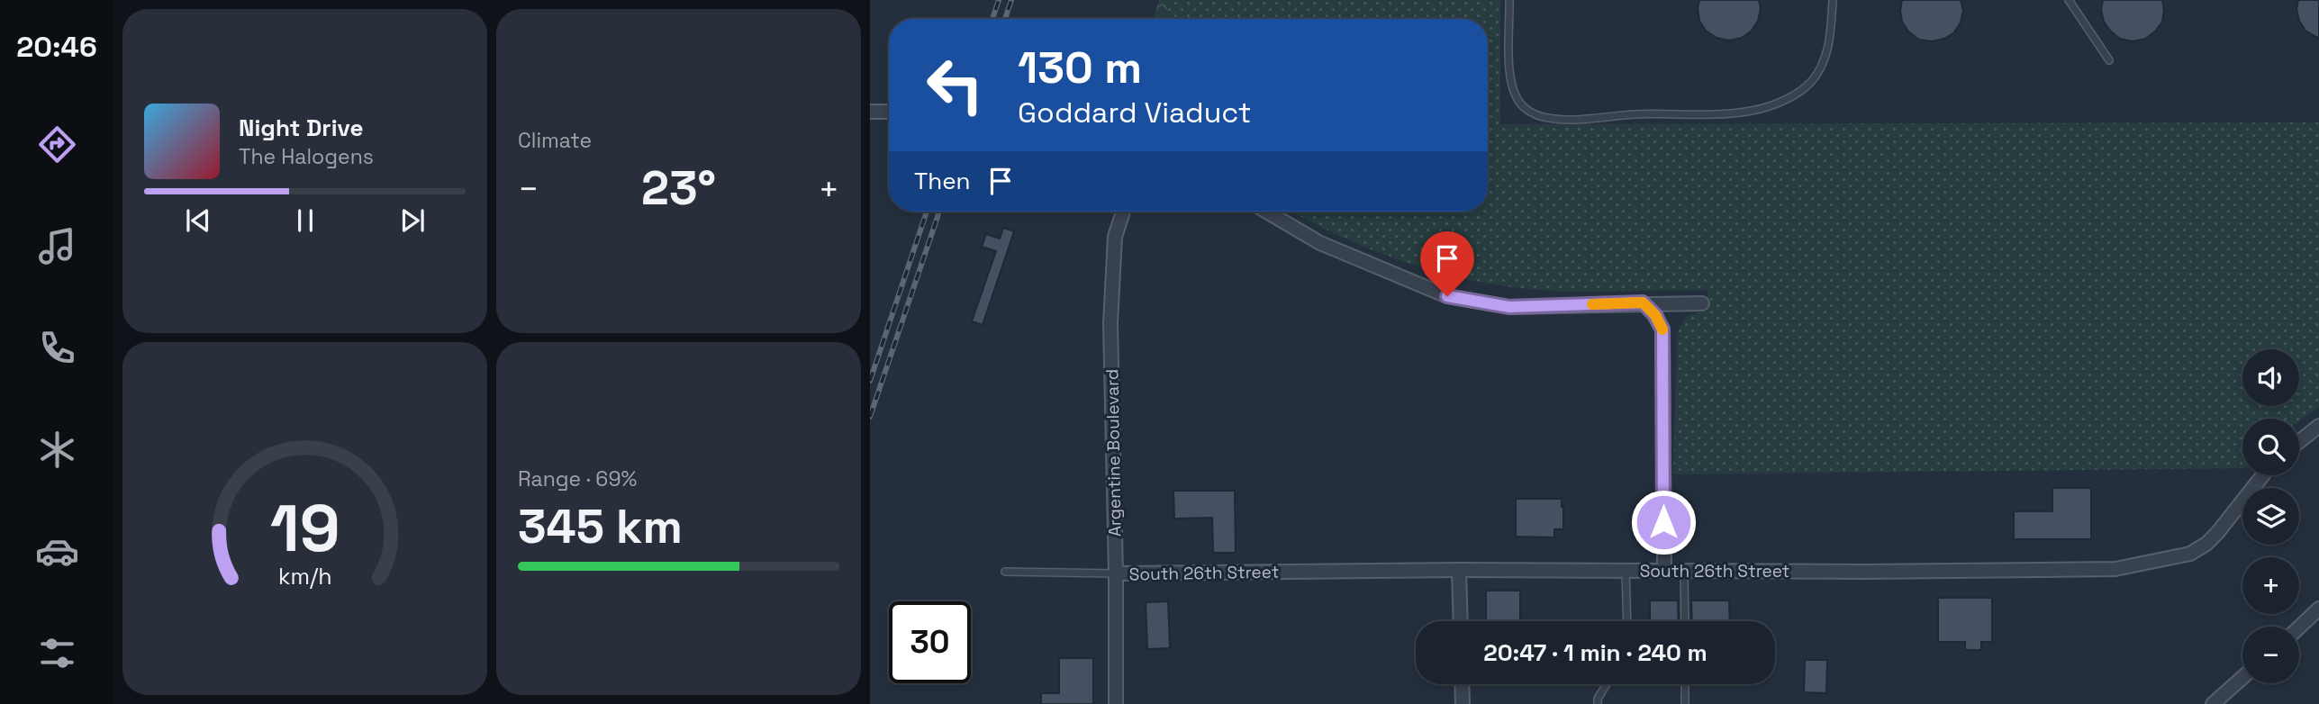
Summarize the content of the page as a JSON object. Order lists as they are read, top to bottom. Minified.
{"streets":{"street":["Argentine Boulevard","South 26th Street"]},"crossings":[["Argentine Boulevard","South 26th Street"]],"page":{"tabs":"20:46","tile":["Climate",["Range · 69%","345 km"]],"turn":["130 m","Goddard Viaduct"],"song":["Night Drive","The Halogens"],"then":"Then","heat":["−","23°","+"],"map_buttons":["+","−"],"limit":"30","trip":"20:47 · 1 min · 240 m","gauge":["19","km/h"]}}
